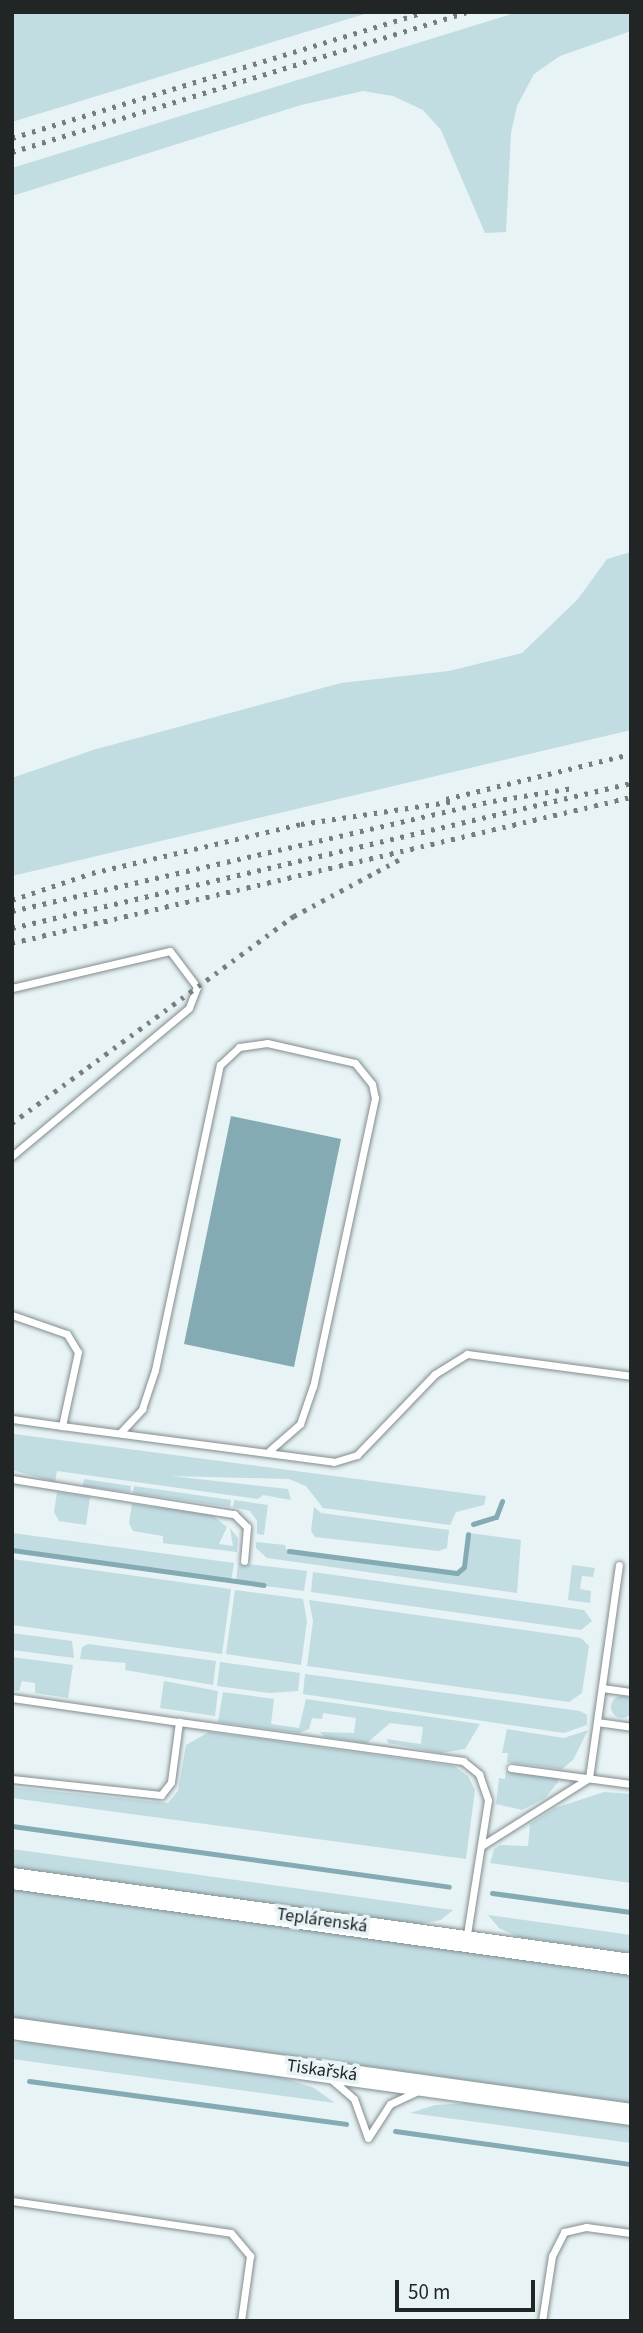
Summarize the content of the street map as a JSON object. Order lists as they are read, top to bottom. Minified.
{"streets":{"street":["Teplárenská","Tiskařská"]},"scale_bar":"50 m"}
